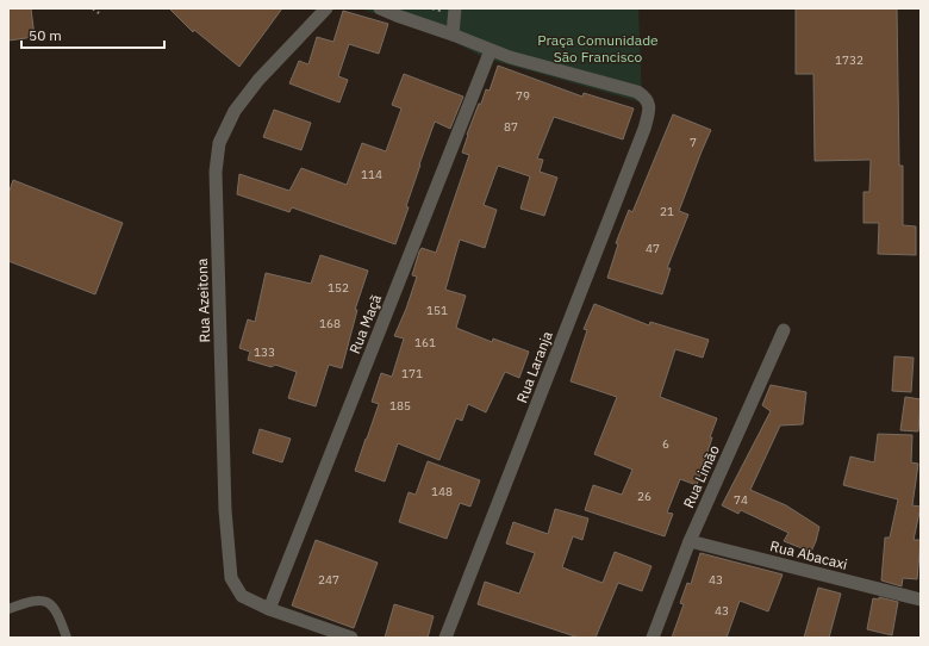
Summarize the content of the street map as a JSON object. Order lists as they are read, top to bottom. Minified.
{"streets":{"street":["Rua Azeitona","Rua Maçã","Rua Laranja","Rua Limão","Rua Abacaxi"]},"crossings":[["Rua Azeitona","Rua Maçã"],["Rua Maçã","Rua Laranja"],["Rua Limão","Rua Abacaxi"]],"parks":["Praça Comunidade São Francisco"],"house_numbers":["1732","79","87","7","114","21","47","152","151","168","161","133","171","185","6","148","26","74","247","43","43"],"scale_bar":"50 m"}
